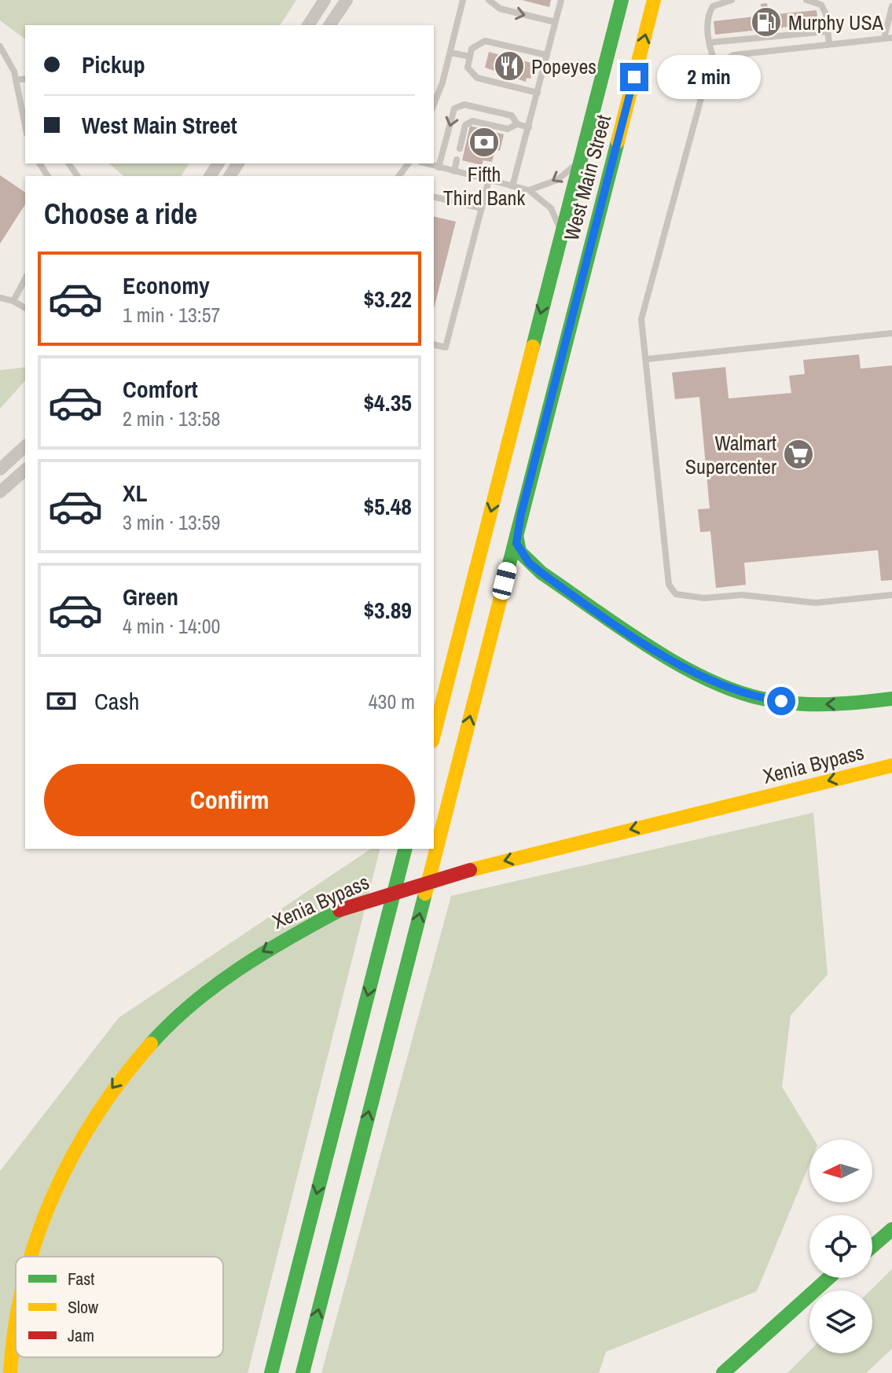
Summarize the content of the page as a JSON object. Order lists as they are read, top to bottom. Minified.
{"streets":{"main road":["West Main Street","Xenia Bypass"]},"one_way":["Xenia Bypass"],"places":{"fuel station":["Murphy USA"],"restaurant":["Popeyes"],"bank":["Fifth Third Bank"],"supermarket":["Walmart Supercenter"]},"legend":["Fast","Slow","Jam"],"north":"left","page":{"banner":["Pickup","West Main Street"],"bubble":"2 min","heading":"Choose a ride","list":[{"name":"Economy","note":"1 min · 13:57","value":"$3.22"},{"name":"Comfort","note":"2 min · 13:58","value":"$4.35"},{"name":"XL","note":"3 min · 13:59","value":"$5.48"},{"name":"Green","note":"4 min · 14:00","value":"$3.89"}],"pay":["Cash","430 m"],"buttons":"Confirm"}}
